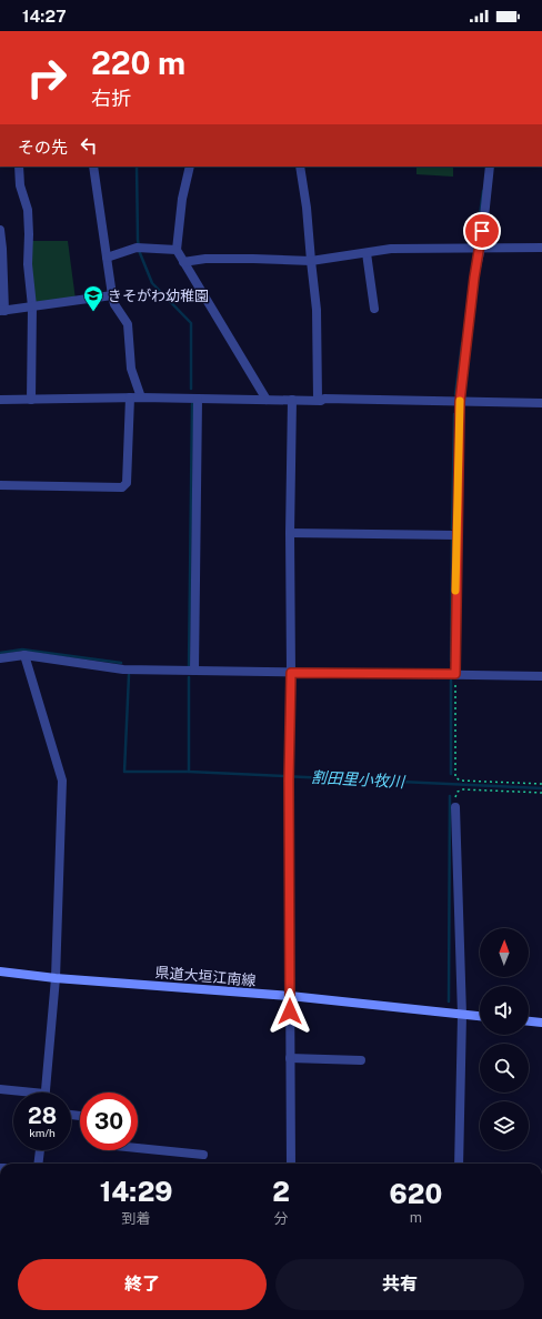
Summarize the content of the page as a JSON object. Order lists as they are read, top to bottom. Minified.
{"streets":{"main road":["県道大垣江南線"]},"water":["割田里小牧川"],"places":{"school or university":["きそがわ幼稚園"]},"north":"top","page":{"status":"14:27","turn":["220 m","右折"],"then":"その先","speed":"28 km/h","limit":"30","eta":["14:29","到着","2","分","620","m"],"buttons":["終了","共有"]}}
